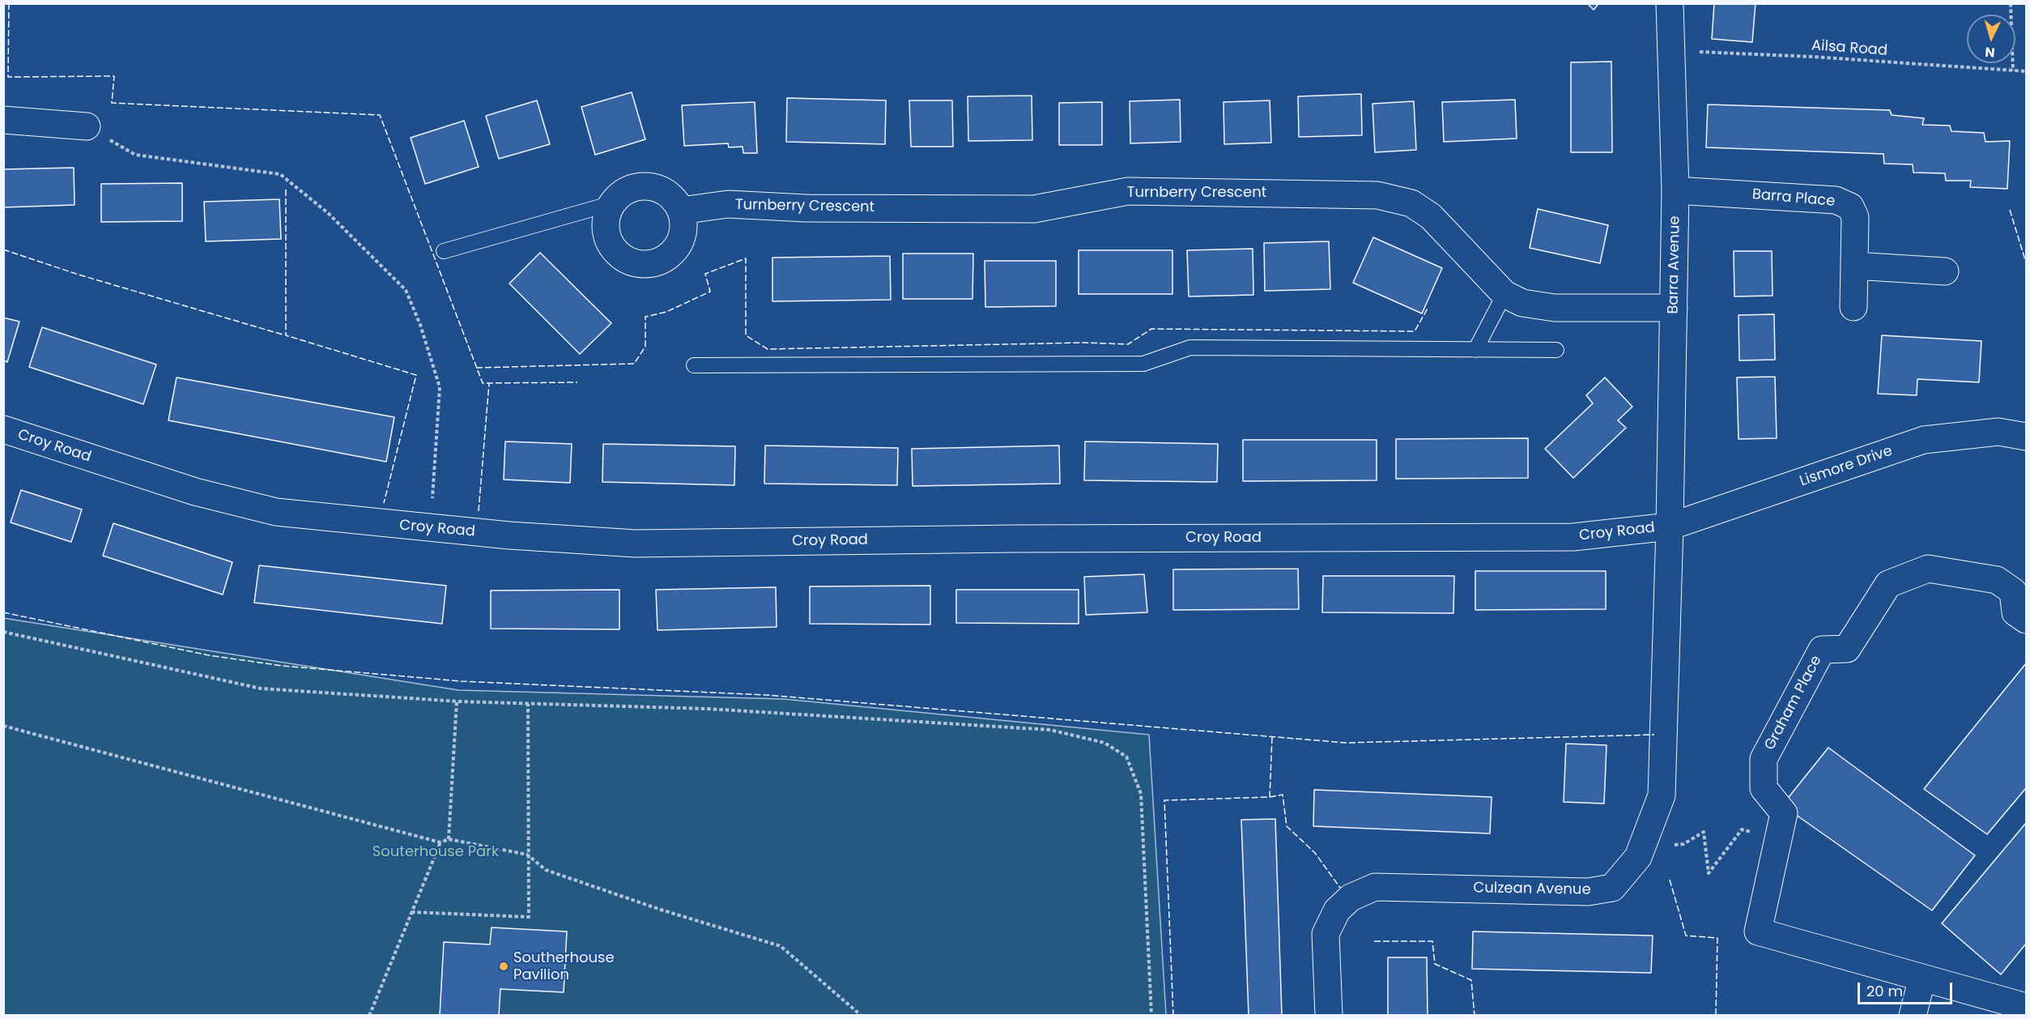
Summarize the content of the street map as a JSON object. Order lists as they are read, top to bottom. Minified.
{"streets":{"street":["Turnberry Crescent","Barra Place","Barra Avenue","Croy Road","Lismore Drive","Graham Place","Culzean Avenue"],"path":["Ailsa Road"]},"crossings":[["Ailsa Road","Barra Avenue"],["Turnberry Crescent","Barra Avenue"],["Barra Place","Barra Avenue"],["Barra Avenue","Croy Road"],["Barra Avenue","Lismore Drive"],["Barra Avenue","Culzean Avenue"],["Croy Road","Lismore Drive"],["Croy Road","Culzean Avenue"],["Lismore Drive","Culzean Avenue"]],"parks":["Souterhouse Park"],"places":["Southerhouse Pavilion"],"scale_bar":"20 m","north":"bottom"}
